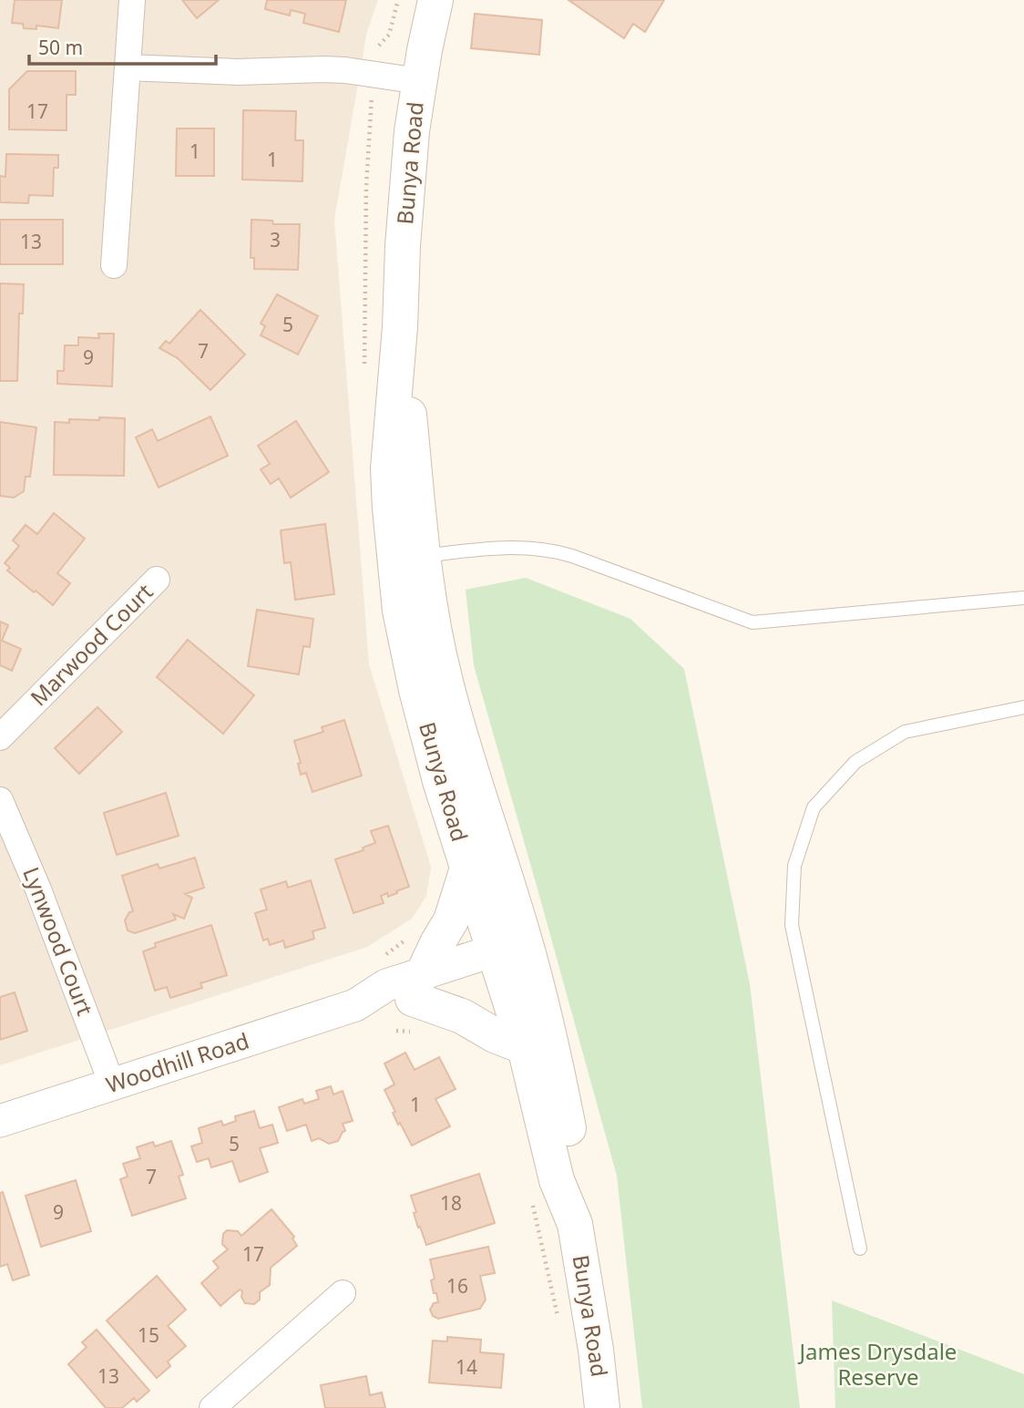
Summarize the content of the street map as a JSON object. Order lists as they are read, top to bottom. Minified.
{"streets":{"main road":["Bunya Road"],"street":["Marwood Court","Lynwood Court","Woodhill Road"]},"crossings":[["Bunya Road","Woodhill Road"],["Lynwood Court","Woodhill Road"]],"parks":["James Drysdale Reserve"],"house_numbers":["17","1","1","3","13","5","7","9","1","5","7","18","9","17","16","15","14","13"],"scale_bar":"50 m"}
